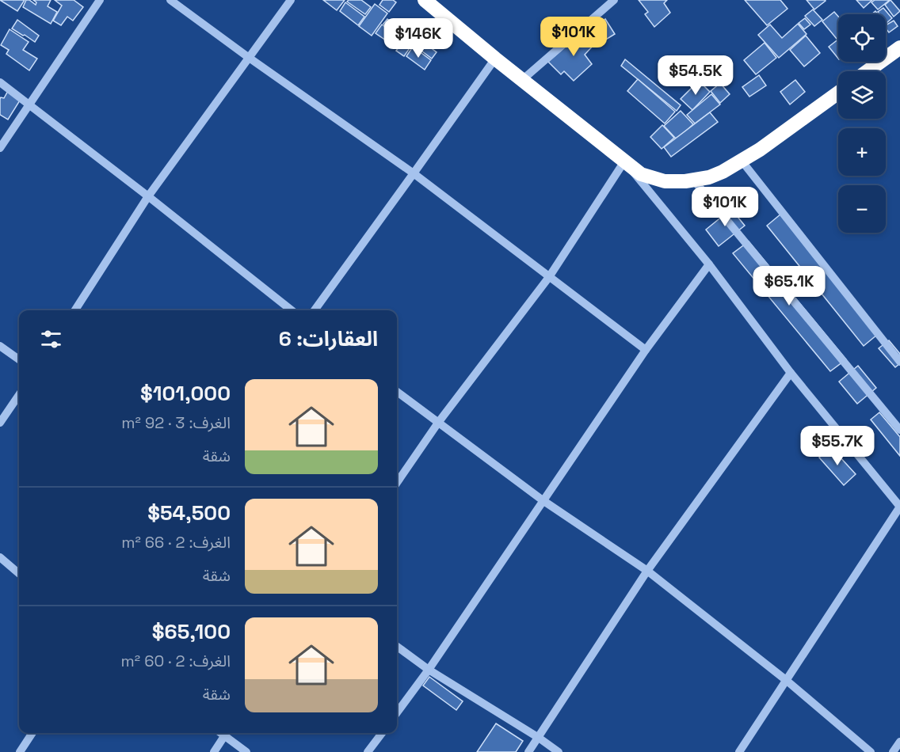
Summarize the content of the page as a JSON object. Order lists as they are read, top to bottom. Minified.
{"page":{"map_buttons":["+","−"],"price":["$101K","$146K","$54.5K","$101K","$65.1K","$55.7K"],"heading":"العقارات: 6","list":[{"name":"$101,000","note":"الغرف: 3 · 92 m² · شقة"},{"name":"$54,500","note":"الغرف: 2 · 66 m² · شقة"},{"name":"$65,100","note":"الغرف: 2 · 60 m² · شقة"}]}}
